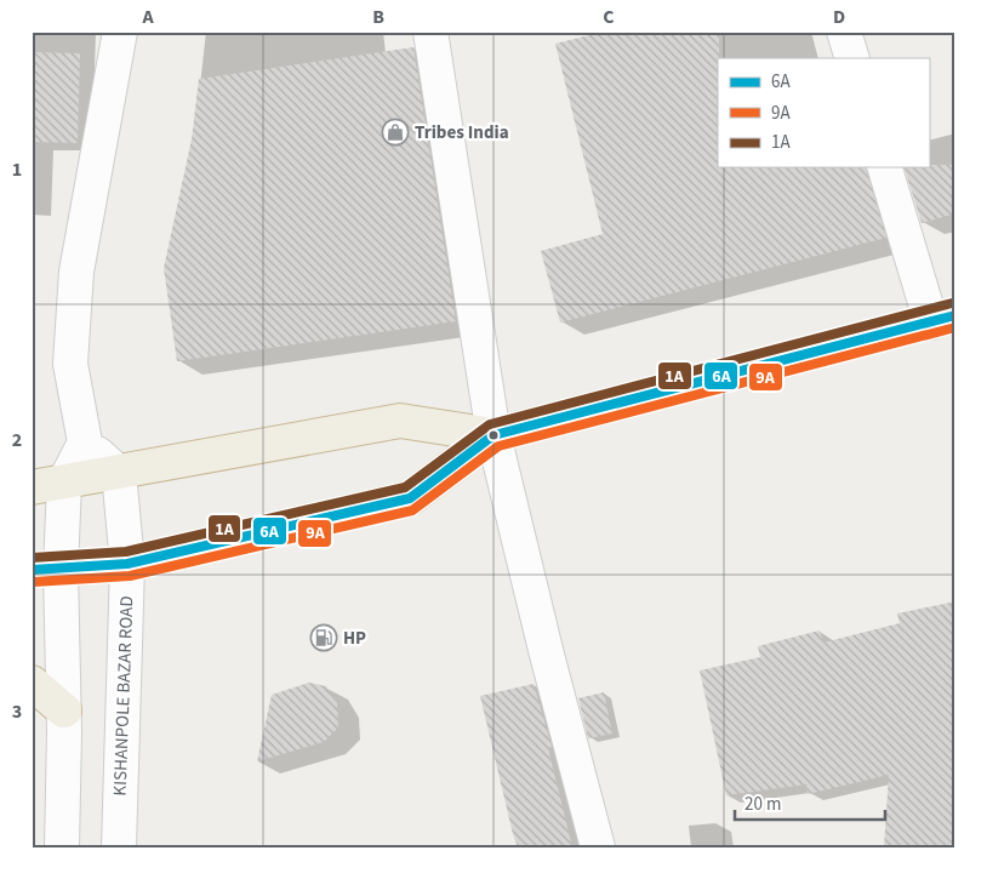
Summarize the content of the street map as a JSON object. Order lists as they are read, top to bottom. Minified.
{"streets":{"street":["KISHANPOLE BAZAR ROAD"]},"places":{"shop":["Tribes India"],"fuel station":["HP"]},"lines":["transit line 1A","transit line 6A","transit line 9A"],"legend":["6A","9A","1A"],"scale_bar":"20 m","grid":{"columns":["A","B","C","D"],"rows":["1","2","3"]}}
